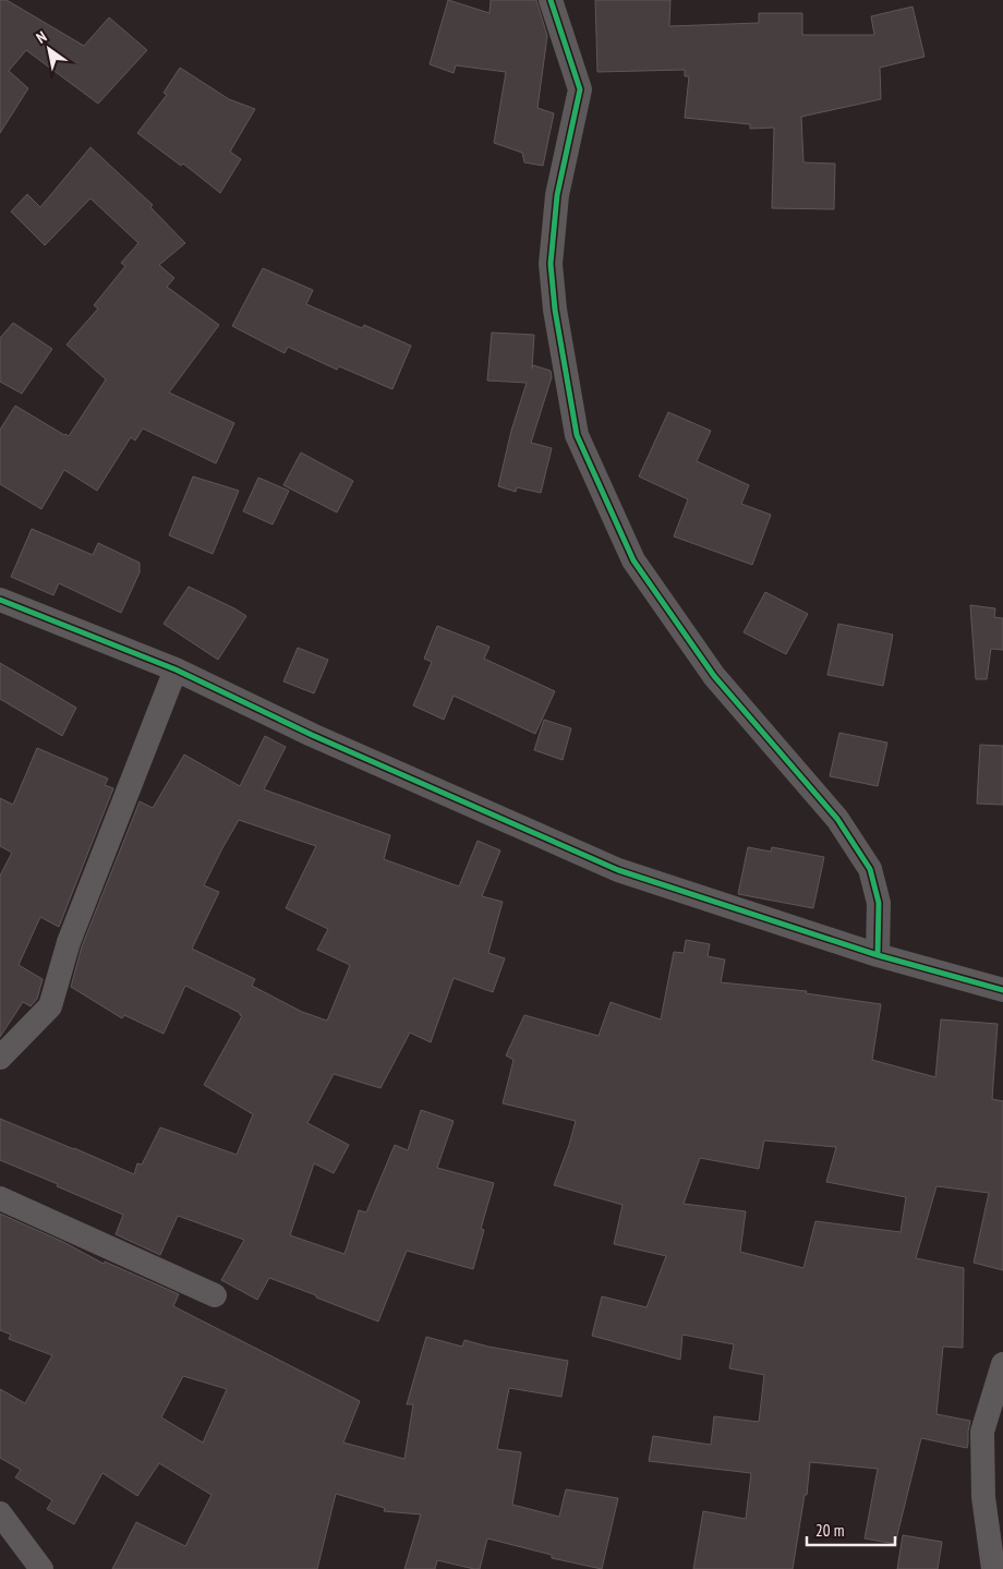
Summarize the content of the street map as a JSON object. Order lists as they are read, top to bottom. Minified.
{"scale_bar":"20 m","north":"top left"}
